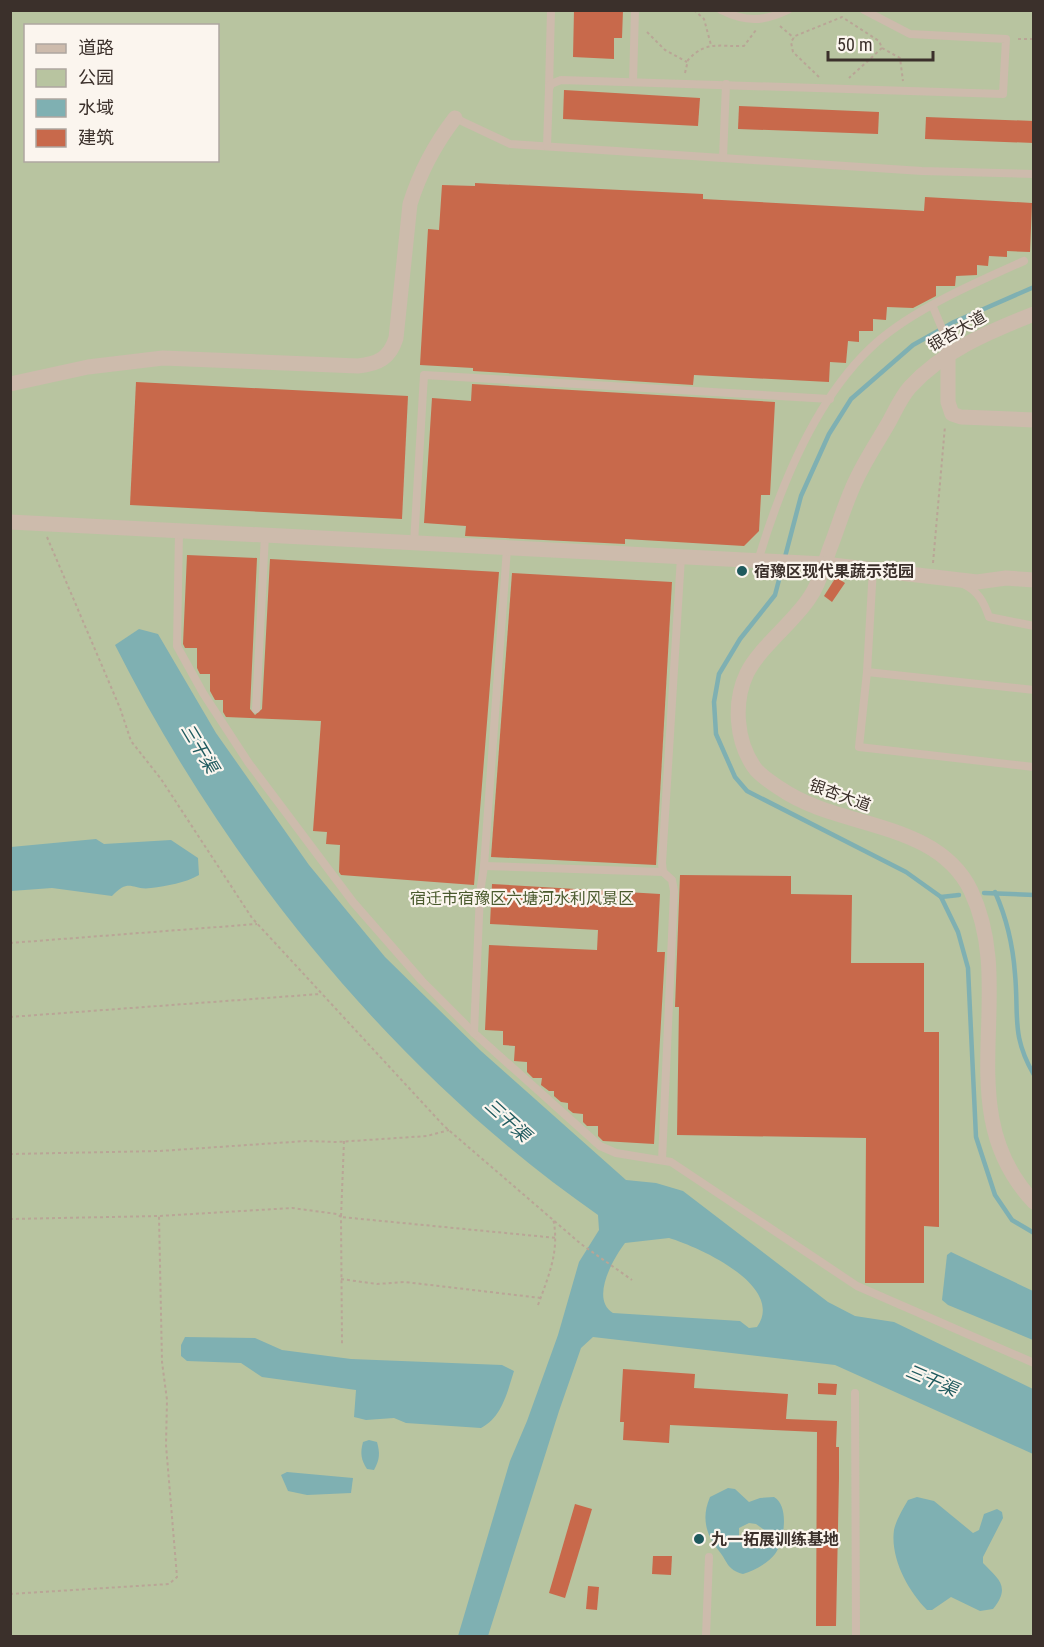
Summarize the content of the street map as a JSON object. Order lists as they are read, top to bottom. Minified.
{"streets":{"street":["银杏大道"]},"water":["三干渠"],"parks":["宿迁市宿豫区六塘河水利风景区"],"places":["宿豫区现代果蔬示范园","九一拓展训练基地"],"legend":["道路","公园","水域","建筑"],"scale_bar":"50 m"}
